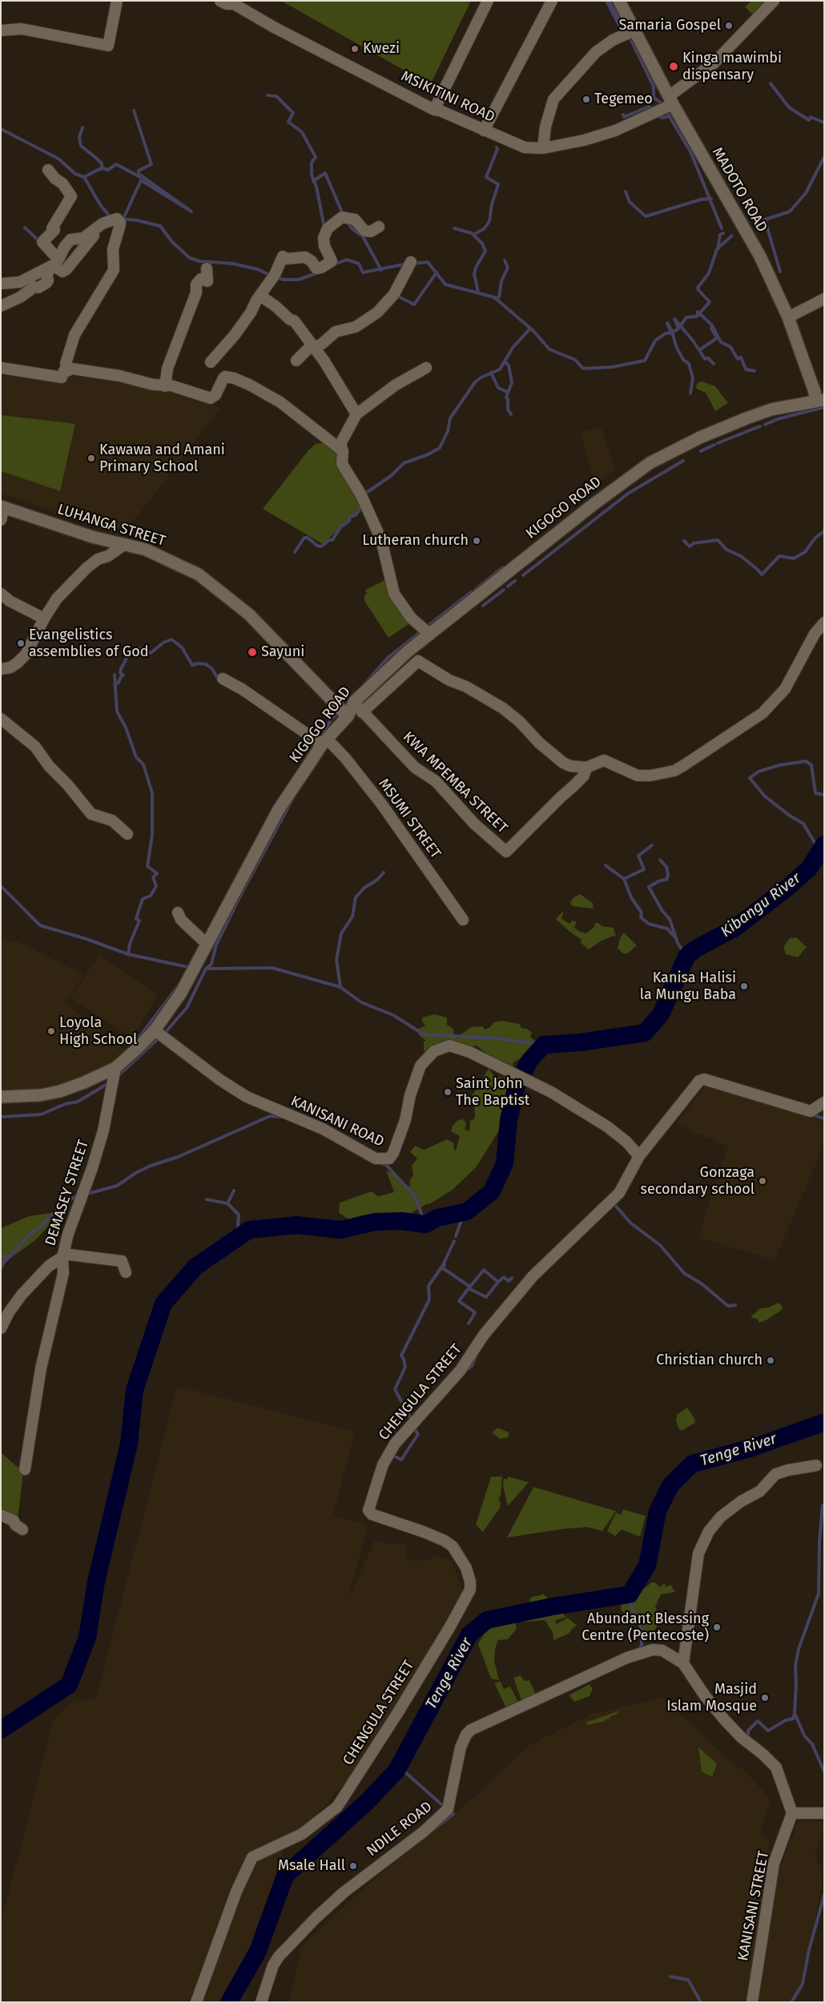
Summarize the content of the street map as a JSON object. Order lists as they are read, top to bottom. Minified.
{"streets":{"main road":["MADOTO ROAD","KIGOGO ROAD","LUHANGA STREET"],"street":["MSIKITINI ROAD","KWA MPEMBA STREET","MSUMI STREET","KANISANI ROAD","DEMASEY STREET","CHENGULA STREET","NDILE ROAD","KANISANI STREET"]},"crossings":[["MSIKITINI ROAD","MADOTO ROAD"],["MADOTO ROAD","KIGOGO ROAD"],["KIGOGO ROAD","LUHANGA STREET"],["KIGOGO ROAD","KWA MPEMBA STREET"],["KIGOGO ROAD","MSUMI STREET"],["KIGOGO ROAD","KANISANI ROAD"],["KIGOGO ROAD","DEMASEY STREET"],["KANISANI ROAD","CHENGULA STREET"]],"water":["Kibangu River","Tenge River"],"places":["Samaria Gospel","Kwezi","Kinga mawimbi dispensary","Tegemeo","Kawawa and Amani Primary School","Lutheran church","Evangelistics assemblies of God","Sayuni","Kanisa Halisi la Mungu Baba","Loyola High School","Saint John The Baptist","Gonzaga secondary school","Christian church","Abundant Blessing Centre (Pentecoste)","Masjid Islam Mosque","Msale Hall"]}
